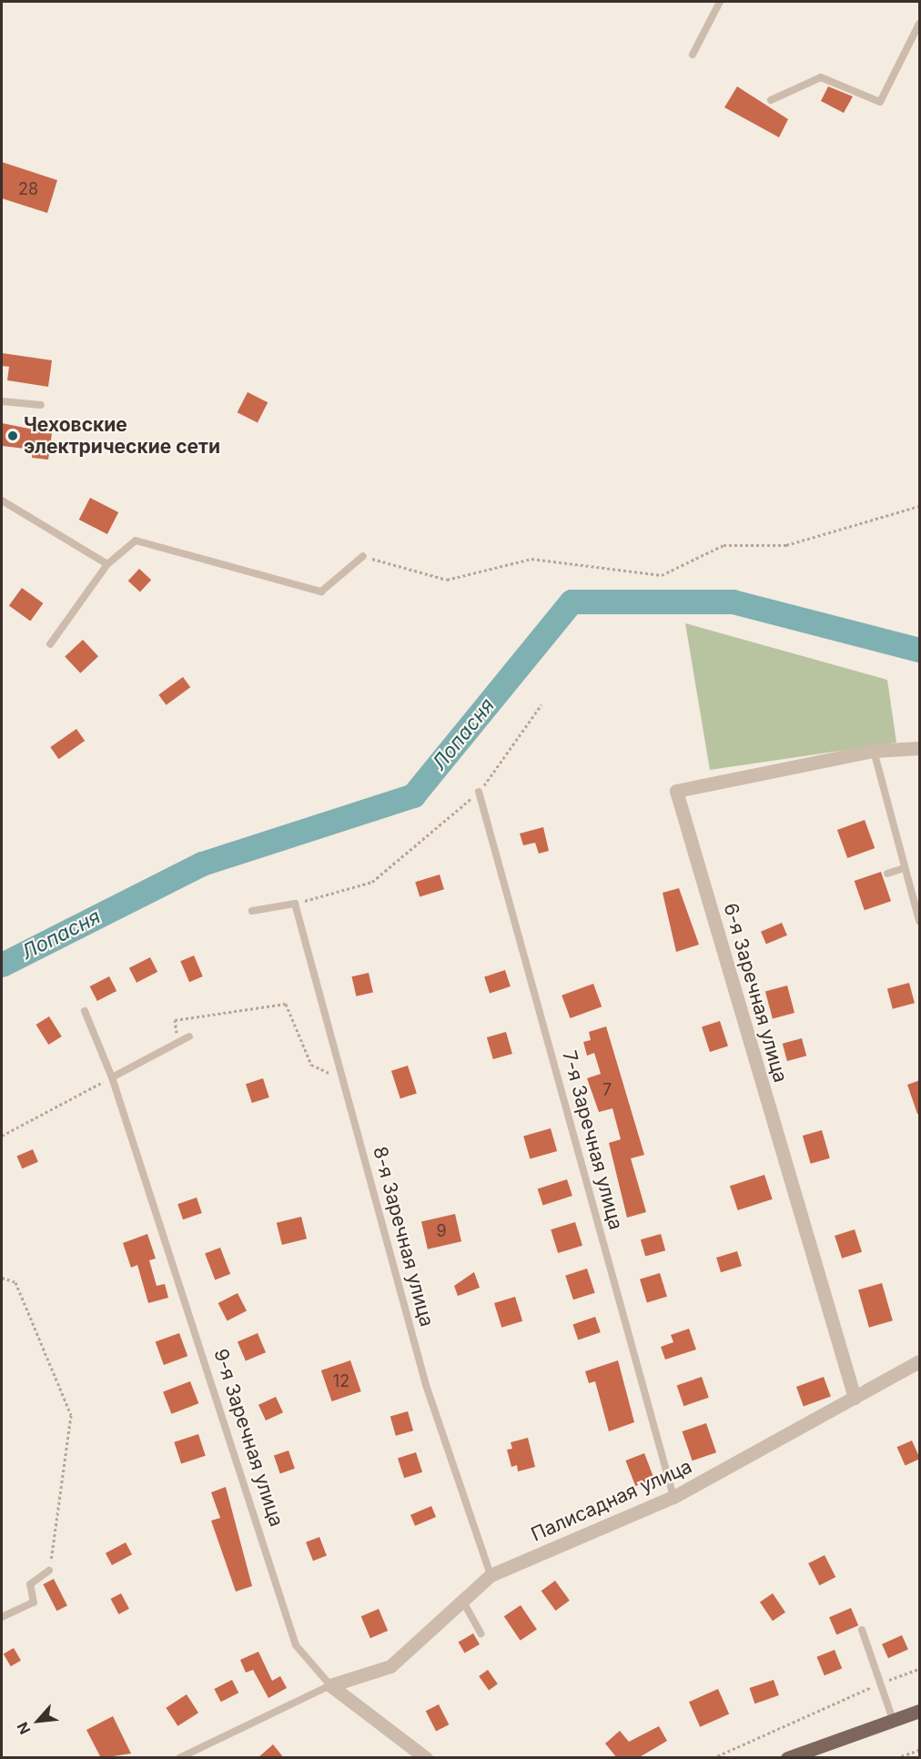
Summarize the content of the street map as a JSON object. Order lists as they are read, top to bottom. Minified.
{"streets":{"street":["6-я Заречная улица","9-я Заречная улица","Палисадная улица"],"lane":["7-я Заречная улица","8-я Заречная улица"]},"crossings":[["6-я Заречная улица","Палисадная улица"],["7-я Заречная улица","Палисадная улица"],["8-я Заречная улица","Палисадная улица"],["9-я Заречная улица","Палисадная улица"]],"water":["Лопасня"],"places":["Чеховские электрические сети"],"house_numbers":["28","7","9","12"],"north":"bottom left"}
